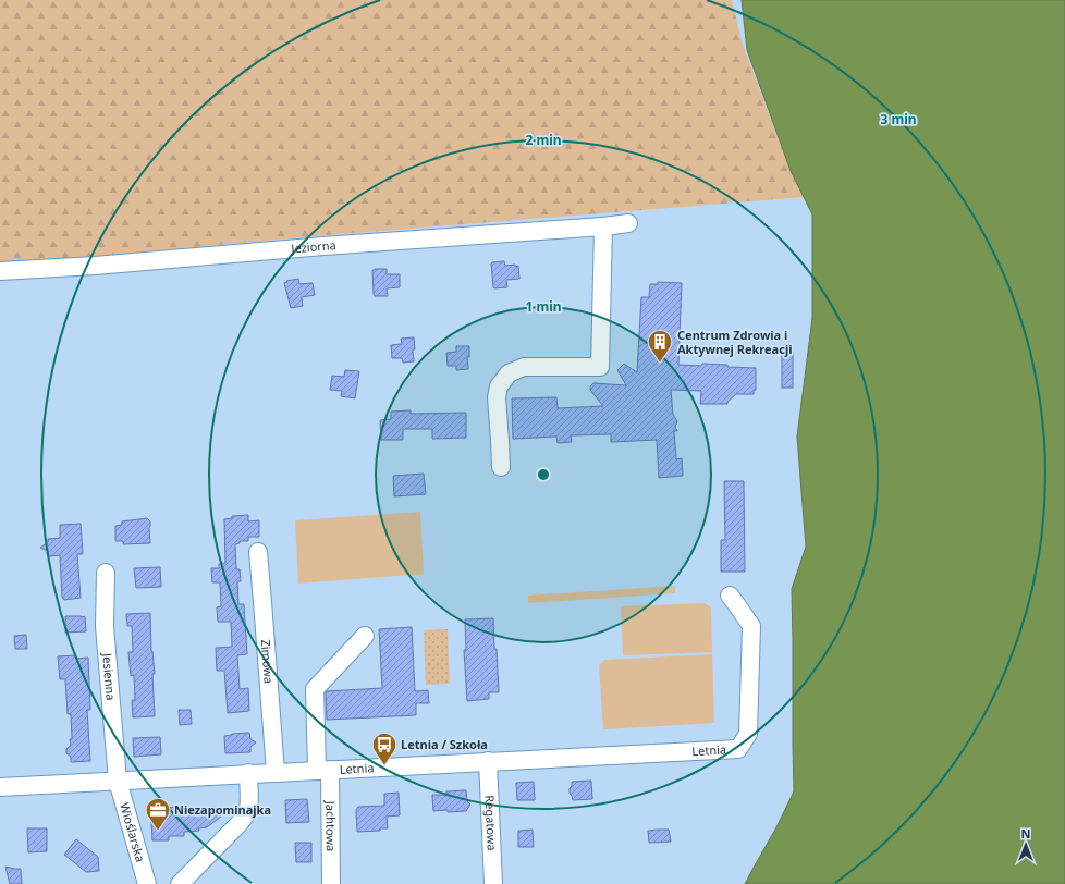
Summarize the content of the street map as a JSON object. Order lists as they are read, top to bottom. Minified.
{"streets":{"street":["Jeziorna","Zimowa","Jesienna","Letnia","Regatowa","Jachtowa","Wioślarska"]},"crossings":[["Zimowa","Letnia"],["Jesienna","Letnia"],["Jesienna","Wioślarska"],["Letnia","Regatowa"],["Letnia","Jachtowa"],["Letnia","Wioślarska"]],"places":{"building":["Centrum Zdrowia i Aktywnej Rekreacji"],"bus stop":["Letnia / Szkoła"],"office":["Niezapominajka"]},"north":"top","rings":["3 min","2 min","1 min"]}
